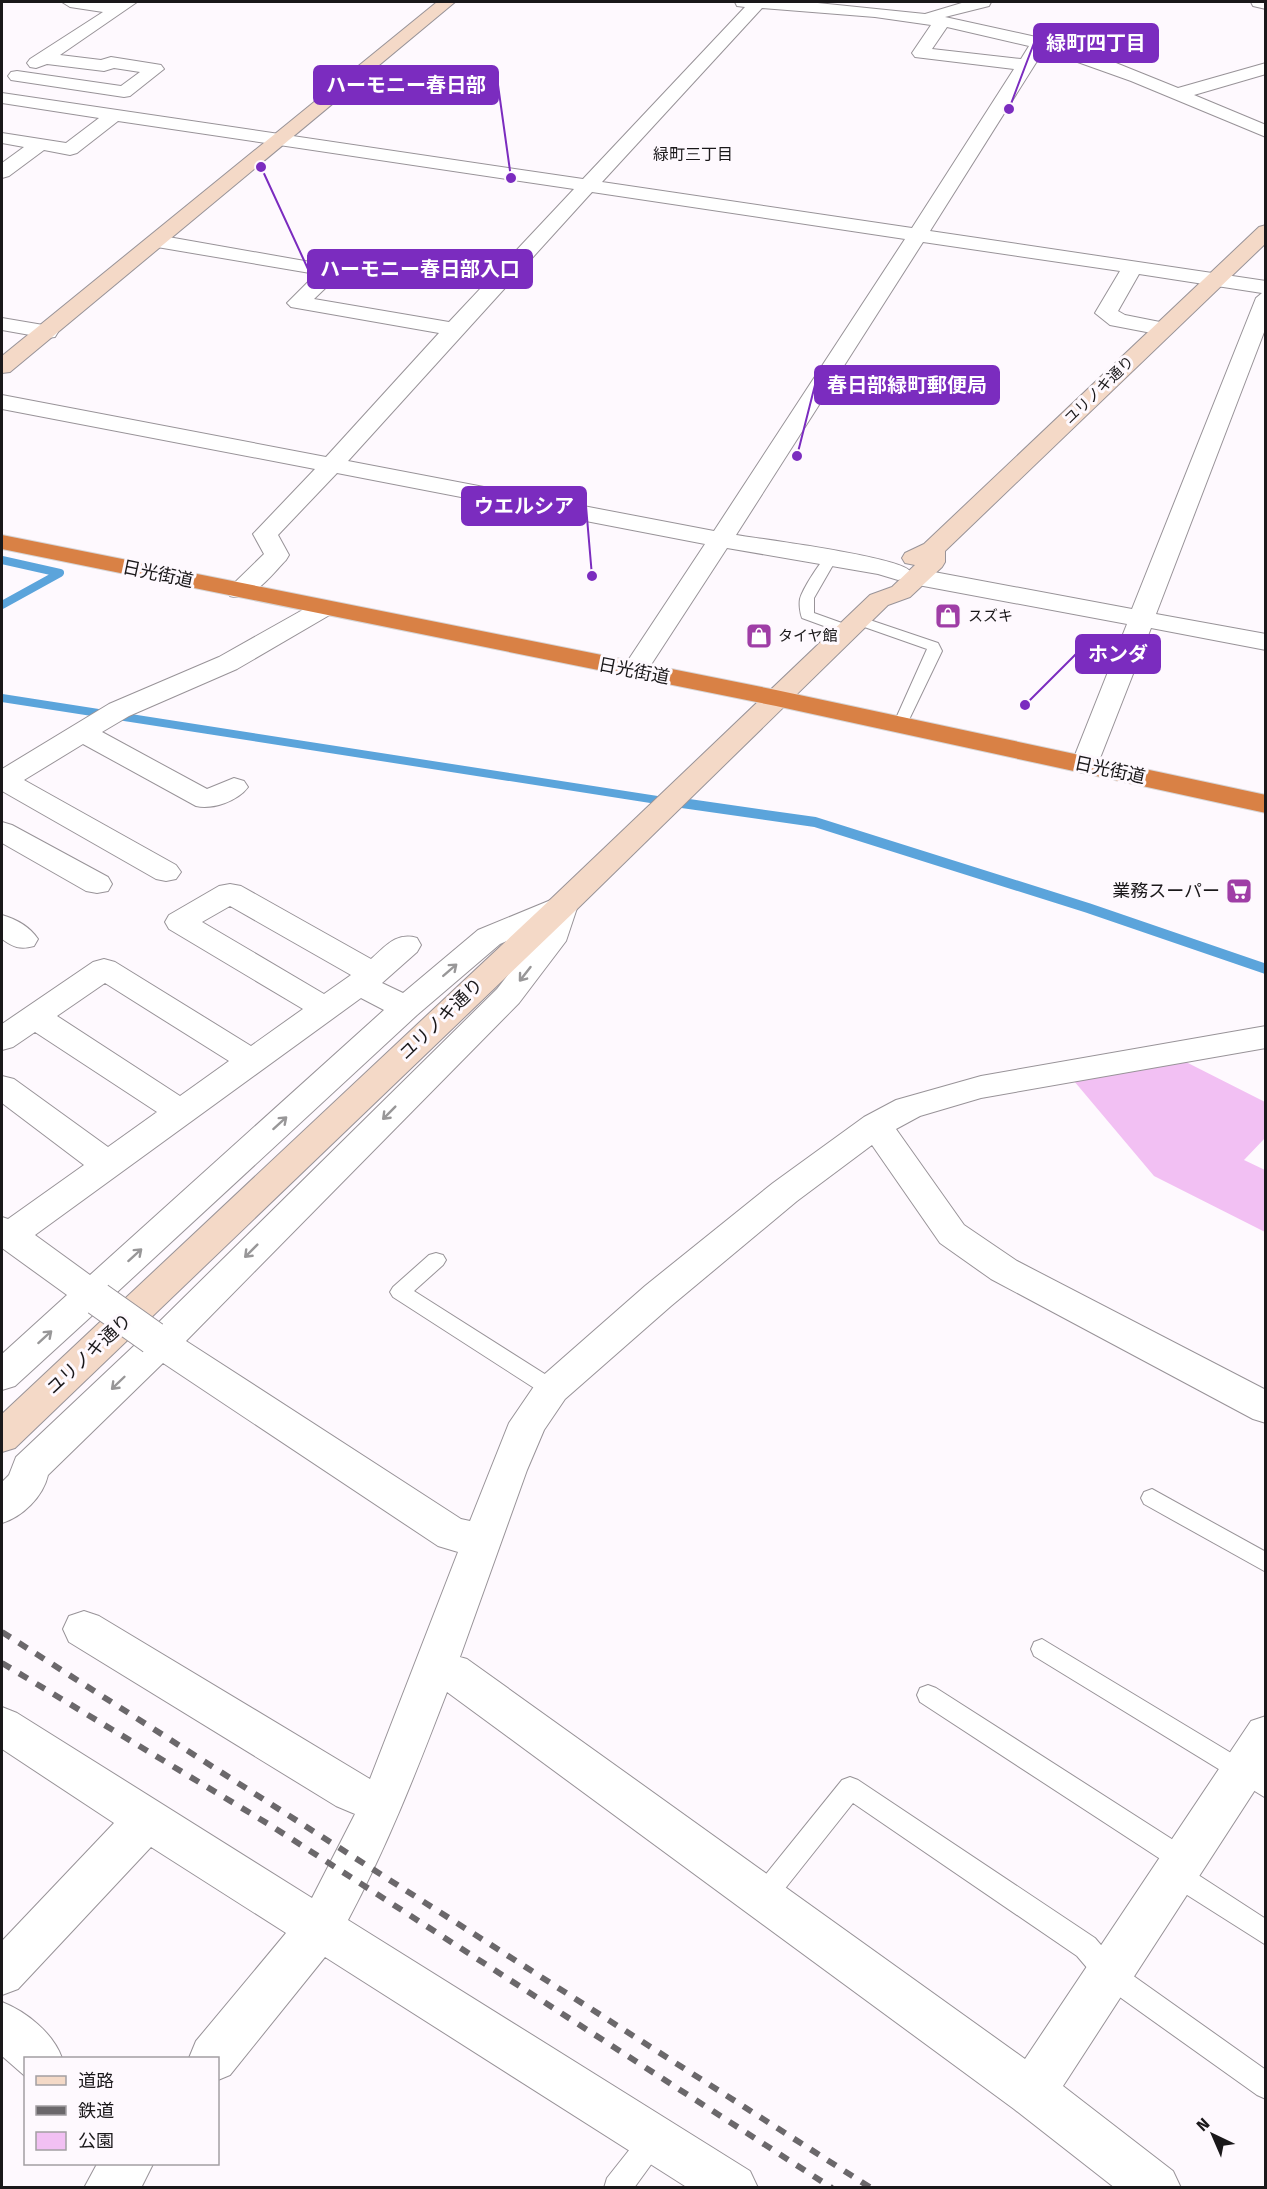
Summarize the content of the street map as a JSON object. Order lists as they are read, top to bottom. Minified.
{"streets":{"highway":["日光街道"],"street":["ユリノキ通り"]},"crossings":[["ユリノキ通り","日光街道"]],"districts":["緑町三丁目"],"places":{"other":["緑町四丁目","ハーモニー春日部入口","ハーモニー春日部","春日部緑町郵便局","ウエルシア","ホンダ"],"shop":["スズキ","タイヤ館"],"supermarket":["業務スーパー"]},"legend":["道路","鉄道","公園"],"north":"top left"}
